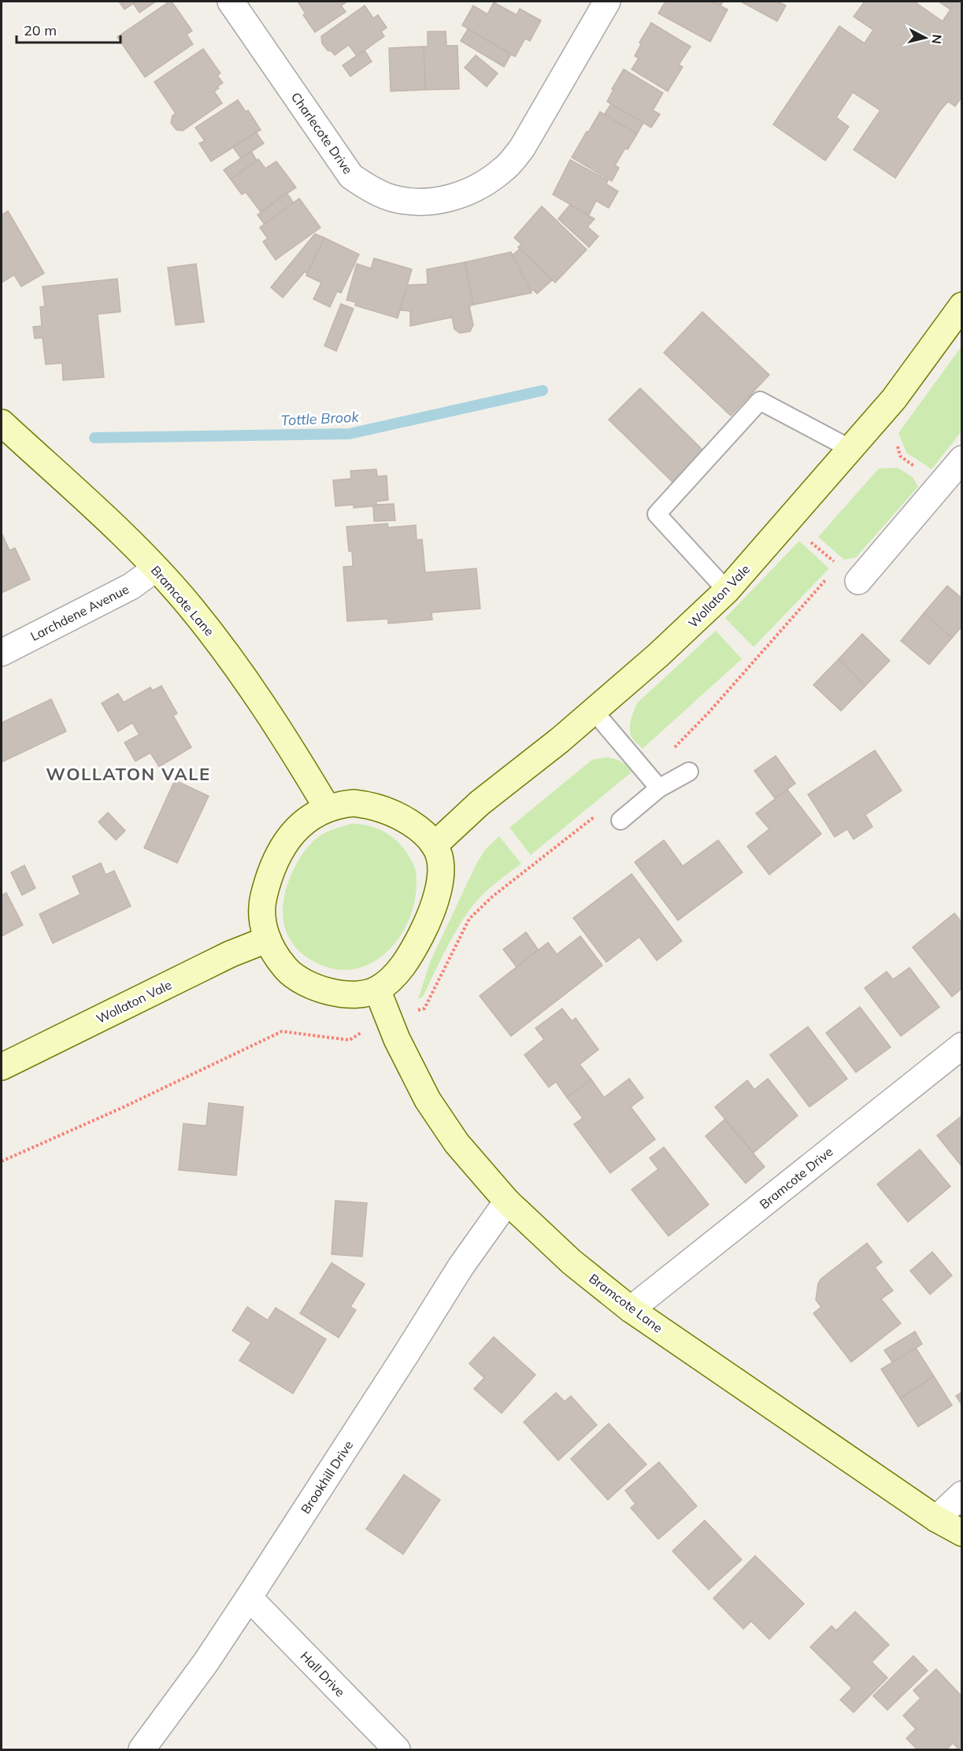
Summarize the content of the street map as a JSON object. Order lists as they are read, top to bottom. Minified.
{"streets":{"street":["Charlecote Drive","Wollaton Vale","Bramcote Lane","Larchdene Avenue","Bramcote Drive","Brookhill Drive","Hall Drive"]},"crossings":[["Bramcote Lane","Larchdene Avenue"],["Bramcote Lane","Bramcote Drive"],["Bramcote Lane","Brookhill Drive"],["Brookhill Drive","Hall Drive"]],"districts":["WOLLATON VALE"],"water":["Tottle Brook"],"scale_bar":"20 m","north":"right"}
